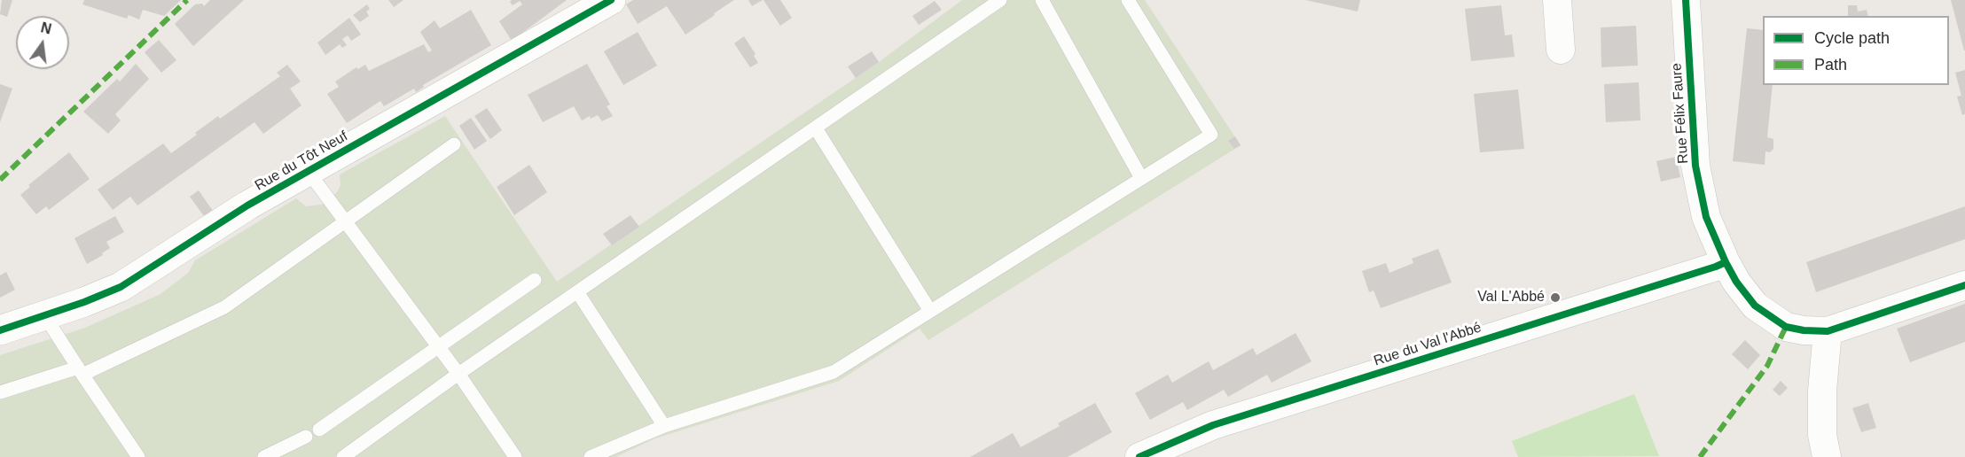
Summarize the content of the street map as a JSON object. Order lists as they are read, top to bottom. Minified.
{"streets":{"street":["Rue Félix Faure","Rue du Tôt Neuf","Rue du Val l'Abbé"]},"crossings":[["Rue Félix Faure","Rue du Val l'Abbé"]],"places":["Val L'Abbé"],"legend":["Cycle path","Path"],"north":"top"}
